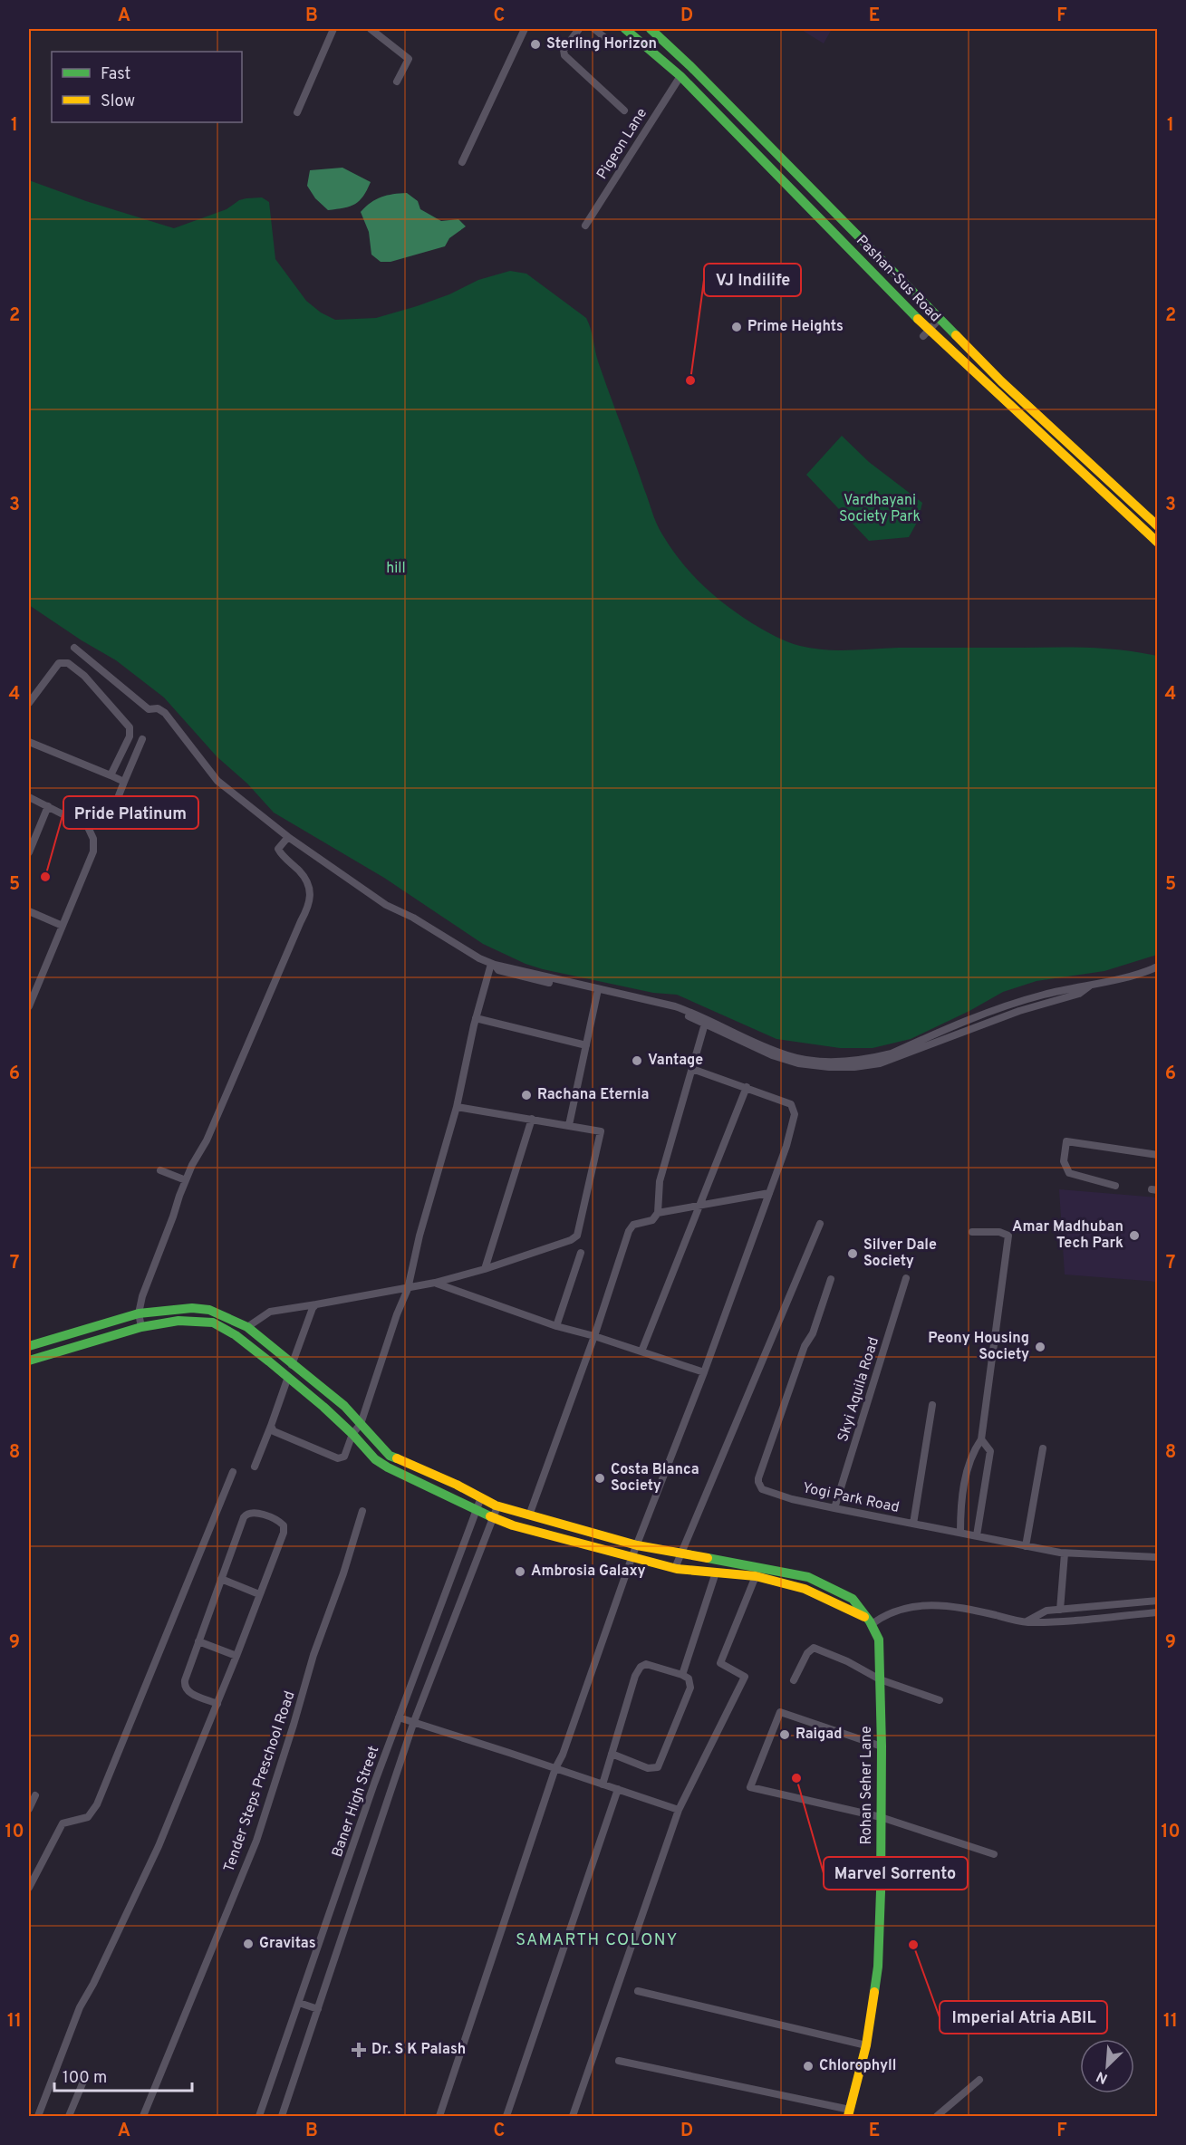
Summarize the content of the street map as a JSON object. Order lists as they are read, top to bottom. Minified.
{"streets":{"street":["Pigeon Lane","Pashan-Sus Road","Skyi Aquila Road","Yogi Park Road","Tender Steps Preschool Road","Rohan Seher Lane","Baner High Street"]},"crossings":[["Pigeon Lane","Pashan-Sus Road"],["Skyi Aquila Road","Yogi Park Road"]],"districts":["SAMARTH COLONY"],"parks":["Vardhayani Society Park","hill"],"places":{"other":["Sterling Horizon","Prime Heights","VJ Indilife","Pride Platinum","Vantage","Rachana Eternia","Amar Madhuban Tech Park","Silver Dale Society","Peony Housing Society","Costa Blanca Society","Ambrosia Galaxy","Raigad","Marvel Sorrento","Gravitas","Imperial Atria ABIL","Chlorophyll"],"health":["Dr. S K Palash"]},"legend":["Fast","Slow"],"scale_bar":"100 m","north":"bottom left","grid":{"columns":["A","B","C","D","E","F"],"rows":["1","2","3","4","5","6","7","8","9","10","11"]}}
